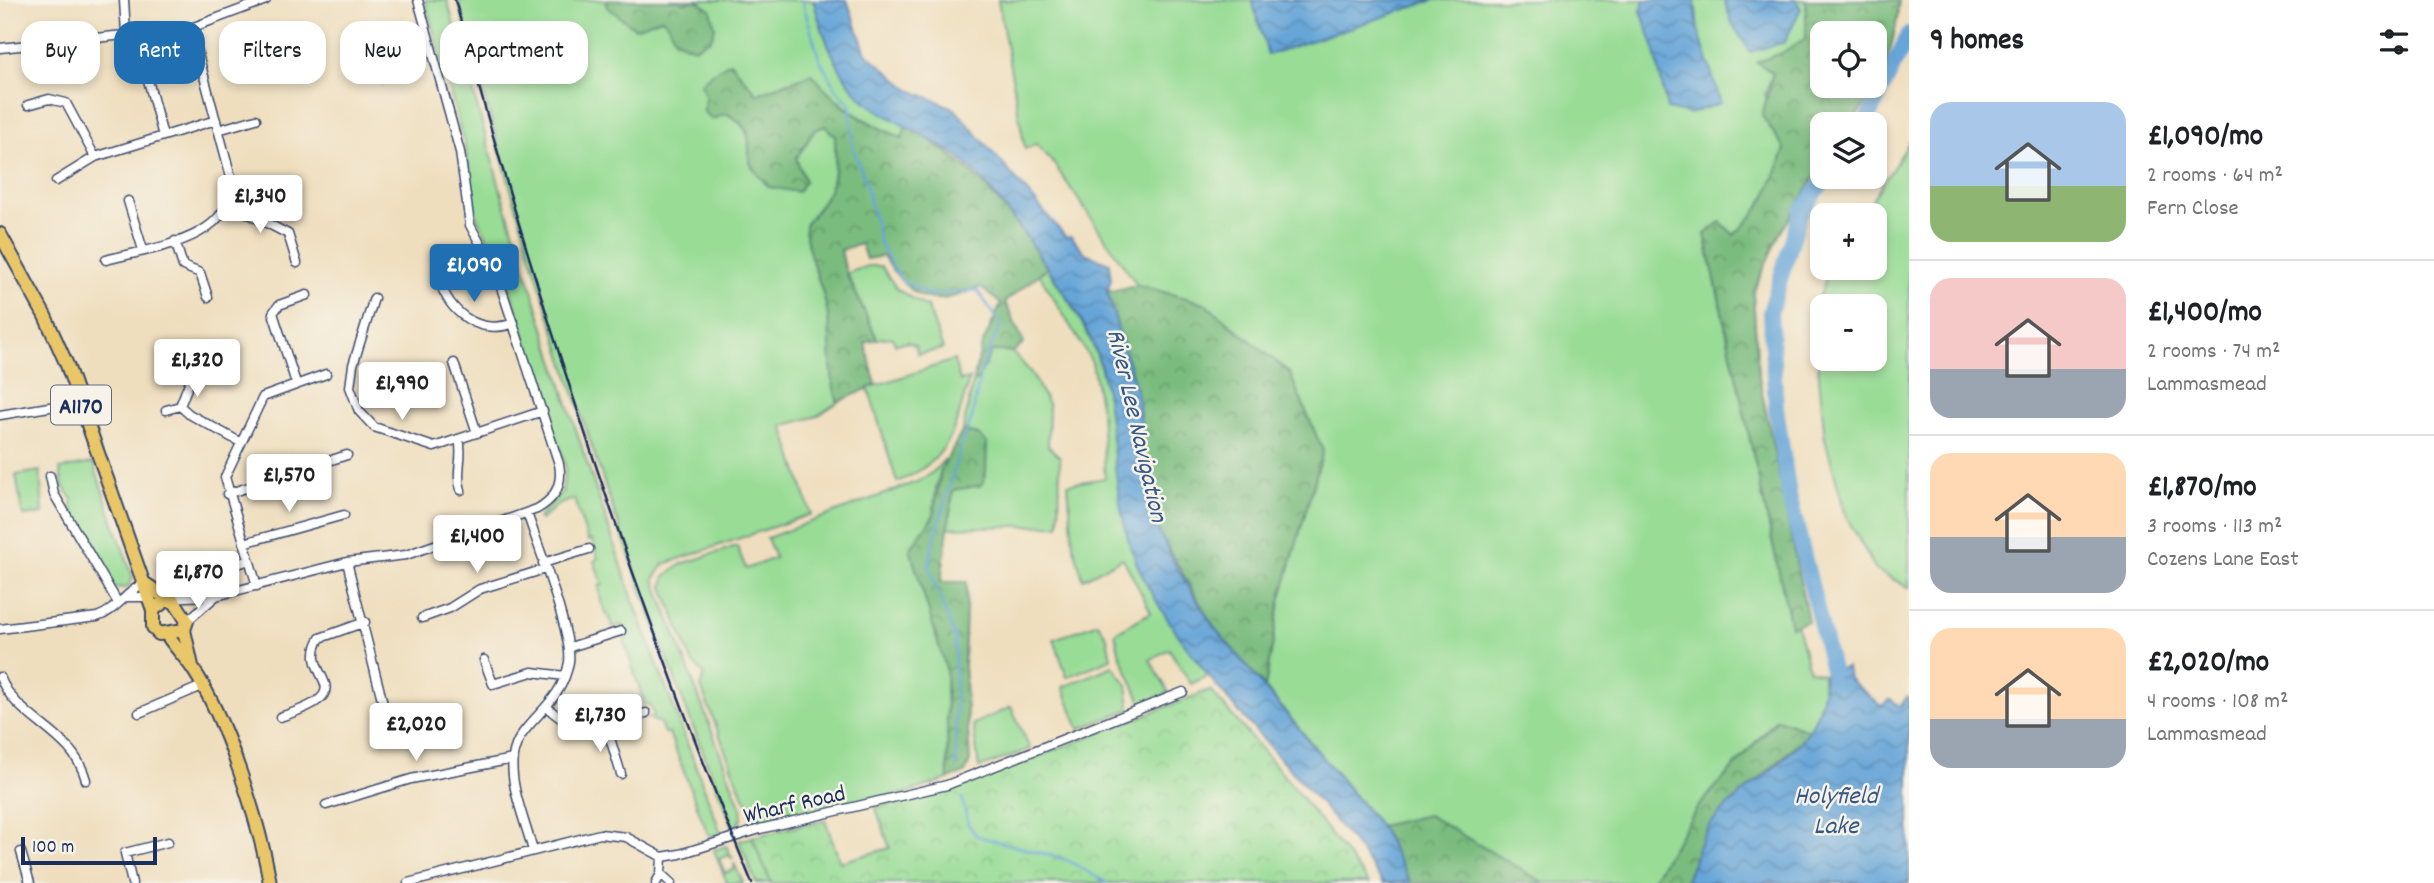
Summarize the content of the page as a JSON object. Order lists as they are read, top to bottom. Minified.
{"streets":{"main road":["A1170"],"street":["Wharf Road"]},"water":["River Lee Navigation","Holyfield Lake"],"scale_bar":"100 m","page":{"heading":"9 homes","map_buttons":["+","−"],"chip":["Buy","Rent","Filters","New","Apartment"],"list":[{"name":"£1,090/mo","note":"2 rooms · 64 m² · Fern Close"},{"name":"£1,400/mo","note":"2 rooms · 74 m² · Lammasmead"},{"name":"£1,870/mo","note":"3 rooms · 113 m² · Cozens Lane East"},{"name":"£2,020/mo","note":"4 rooms · 108 m² · Lammasmead"}],"price":["£1,340","£1,090","£1,320","£1,990","£1,570","£1,400","£1,870","£1,730","£2,020"],"scale":"100 m"}}
